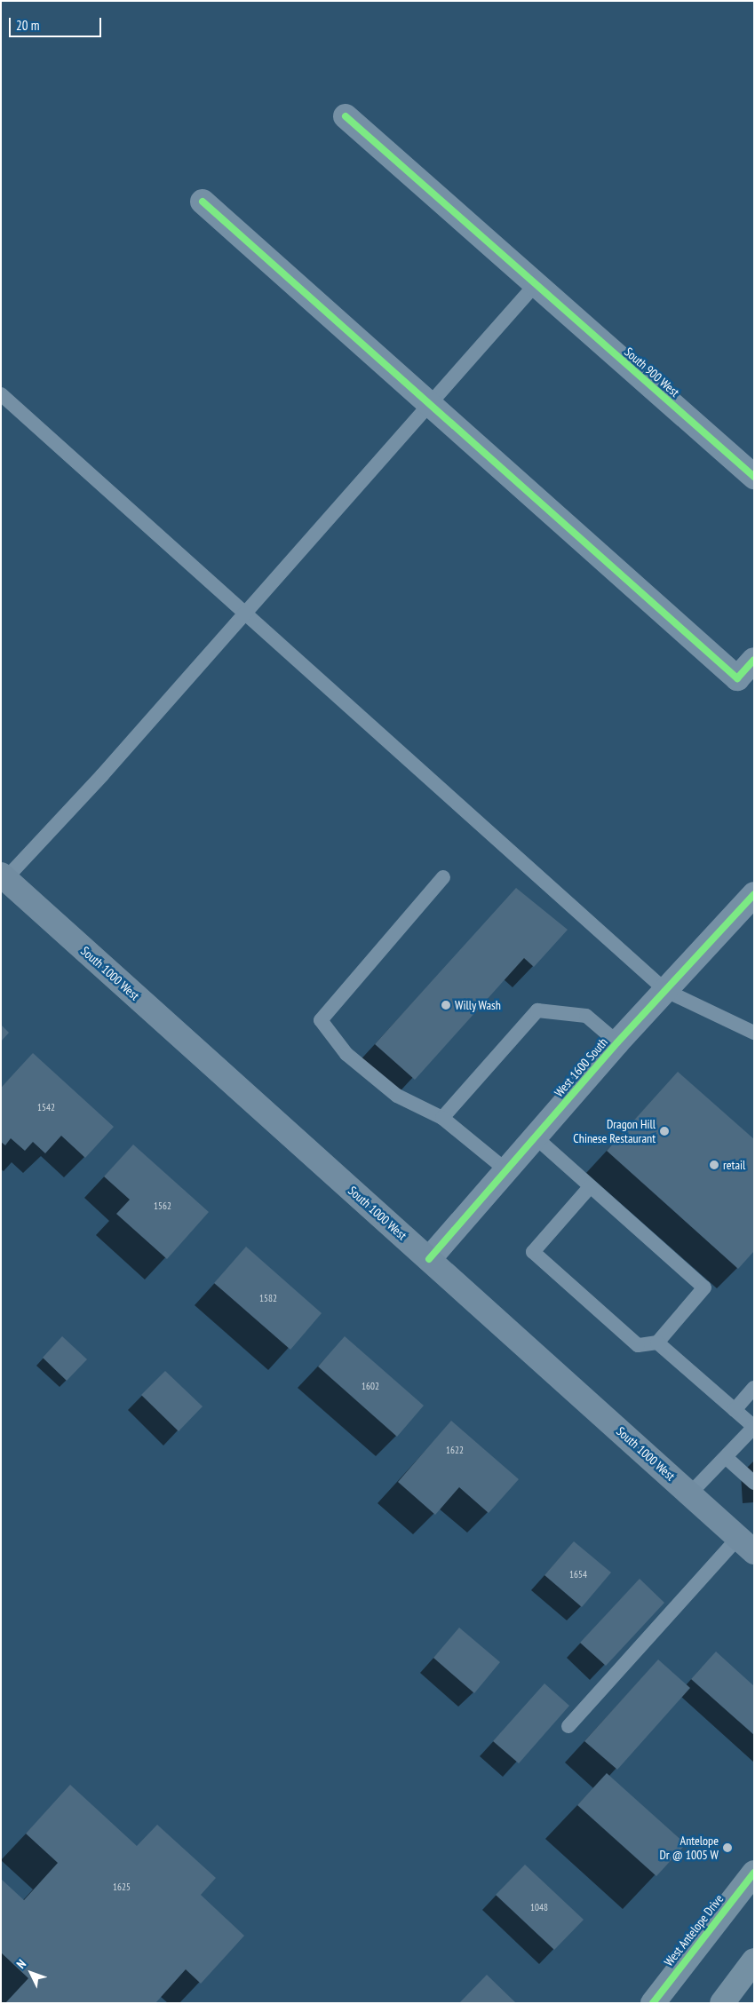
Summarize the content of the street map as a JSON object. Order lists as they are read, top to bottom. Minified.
{"streets":{"main road":["South 1000 West","West Antelope Drive"],"street":["South 900 West","West 1600 South"]},"crossings":[["South 1000 West","West 1600 South"]],"places":["Willy Wash","Dragon Hill Chinese Restaurant","retail","Antelope Dr @ 1005 W"],"house_numbers":["1542","1562","1582","1602","1622","1654","1625","1048"],"scale_bar":"20 m","north":"top left"}
